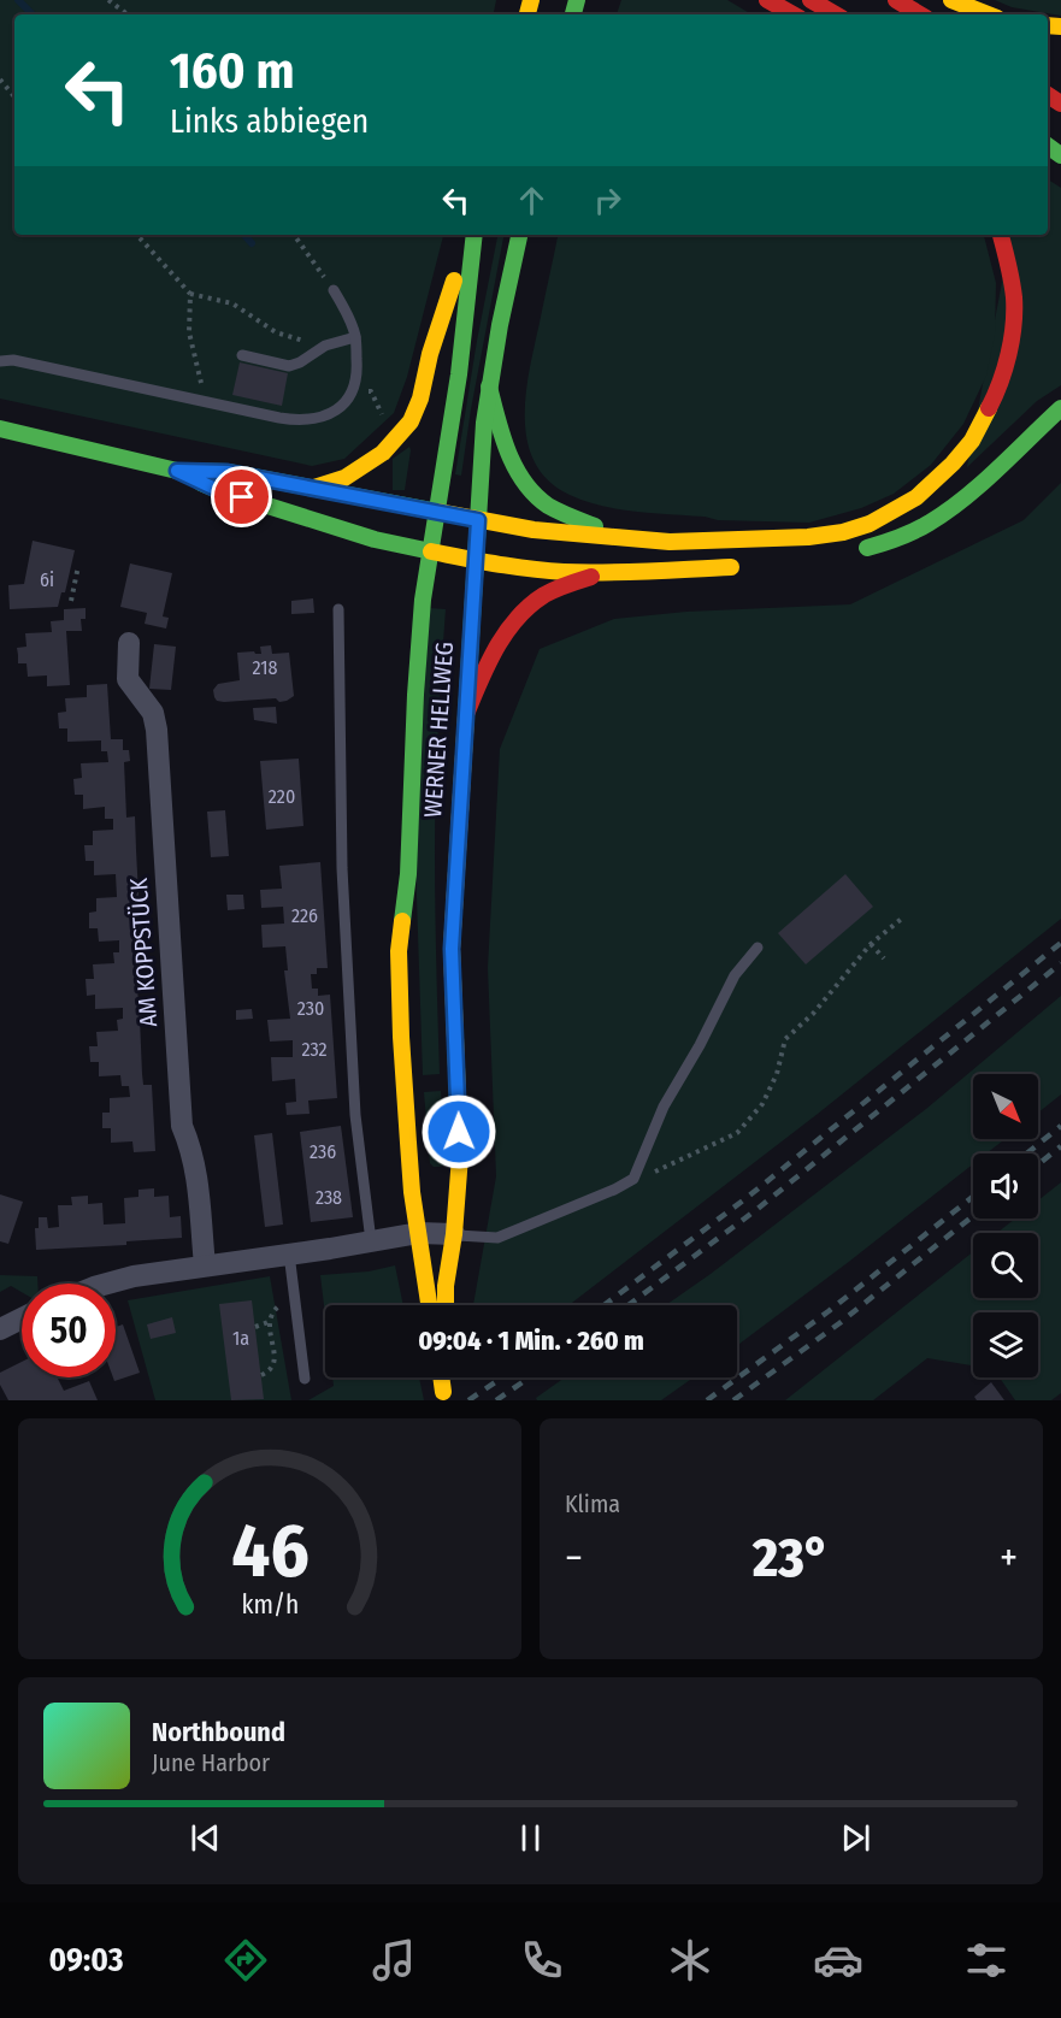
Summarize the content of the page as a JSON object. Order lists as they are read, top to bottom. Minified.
{"streets":{"main road":["WERNER HELLWEG"],"street":["AM KOPPSTÜCK"]},"house_numbers":["6i","218","220","226","230","232","236","238","1a"],"north":"bottom right","page":{"turn":["160 m","Links abbiegen"],"limit":"50","trip":"09:04 · 1 Min. · 260 m","tile":"Klima","heat":["−","23°","+"],"song":["Northbound","June Harbor"],"tabs":"09:03","gauge":["46","km/h"]}}
